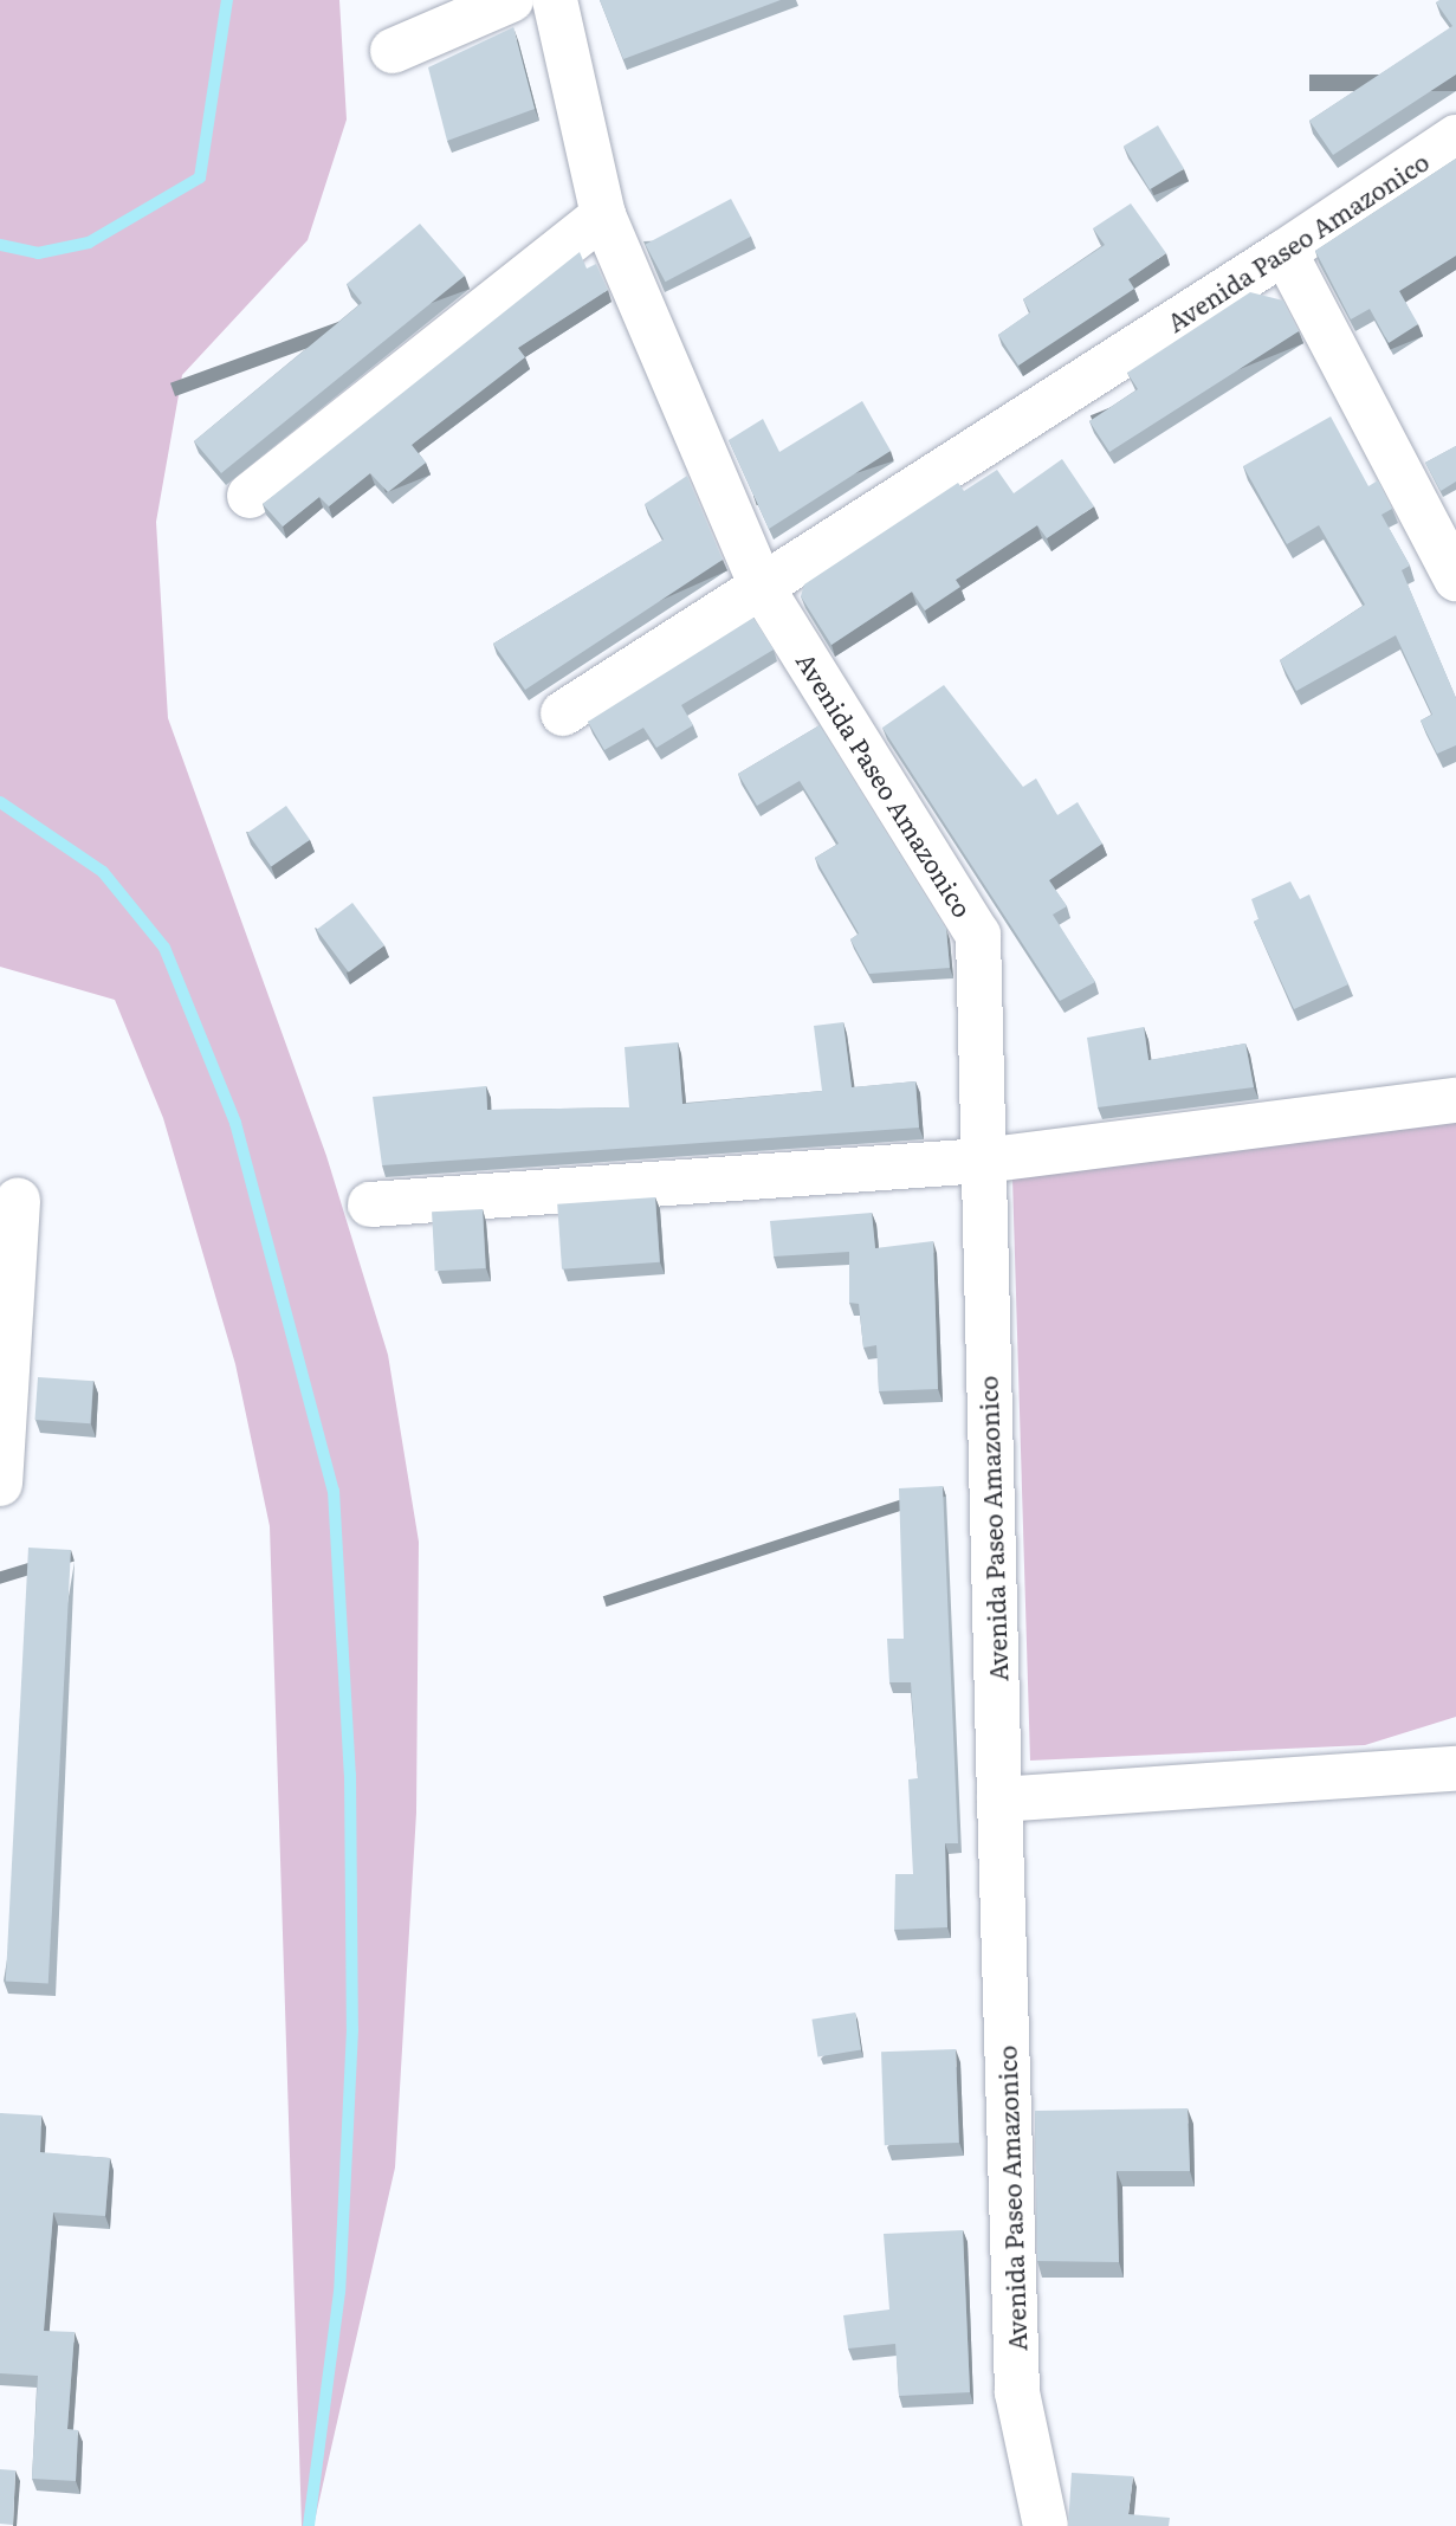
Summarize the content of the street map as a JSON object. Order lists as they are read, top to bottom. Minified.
{"streets":{"street":["Avenida Paseo Amazonico"]}}
